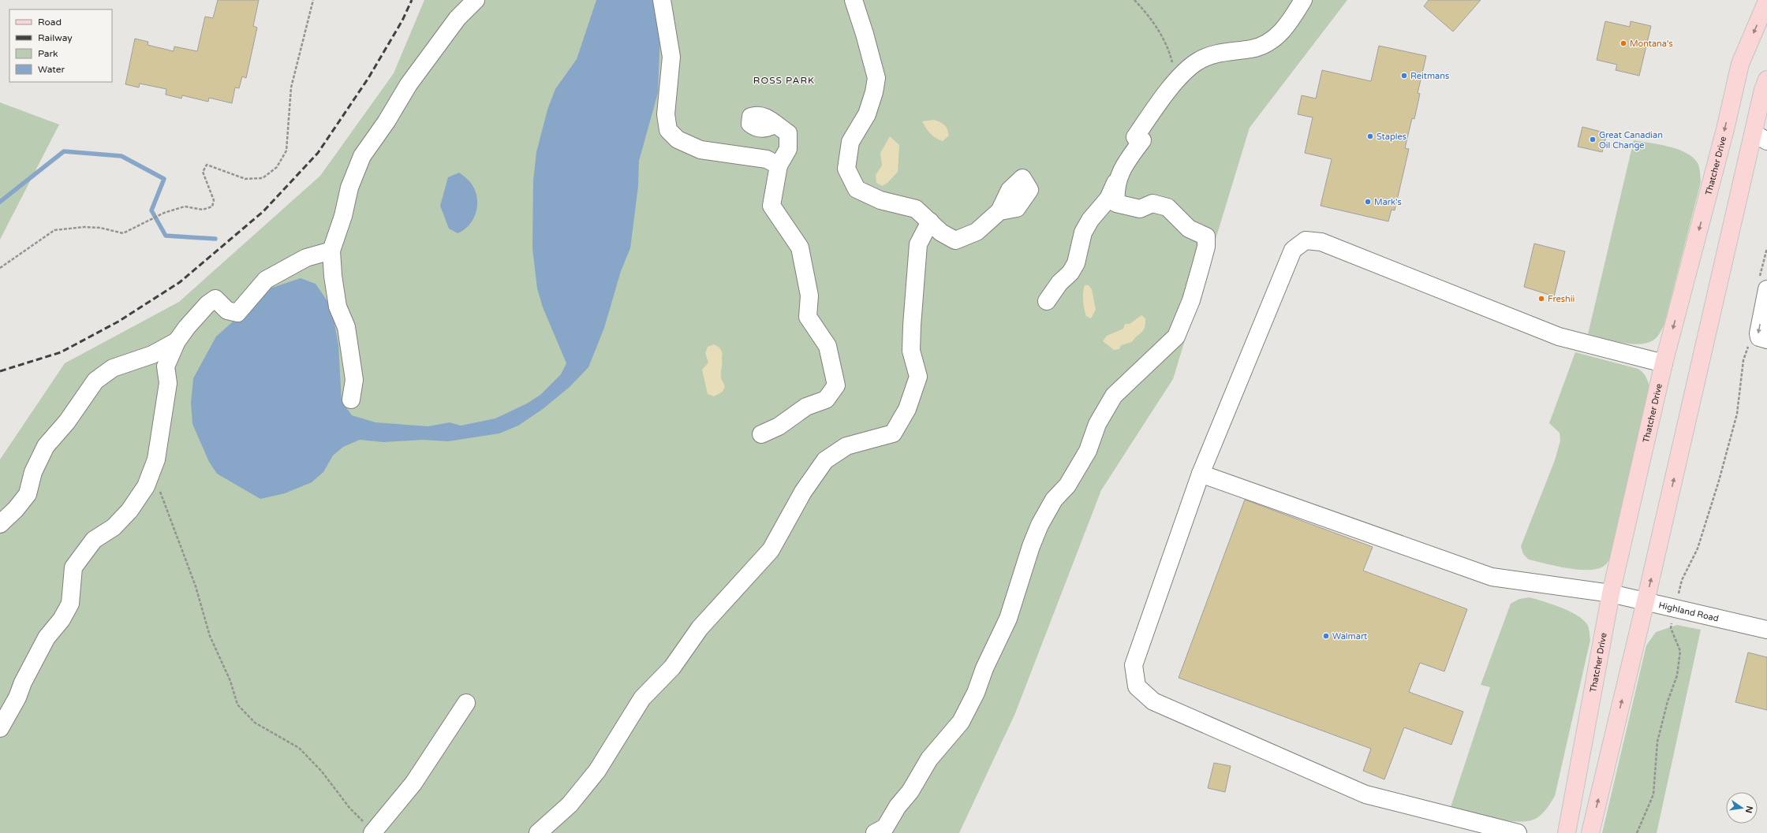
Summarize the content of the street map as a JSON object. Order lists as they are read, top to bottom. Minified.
{"streets":{"main road":["Thatcher Drive"],"street":["Highland Road"]},"crossings":[["Thatcher Drive","Highland Road"]],"districts":["ROSS PARK"],"places":["Montana's","Reitmans","Staples","Great Canadian Oil Change","Mark's","Freshii","Walmart"],"legend":["Road","Railway","Park","Water"],"north":"right"}
